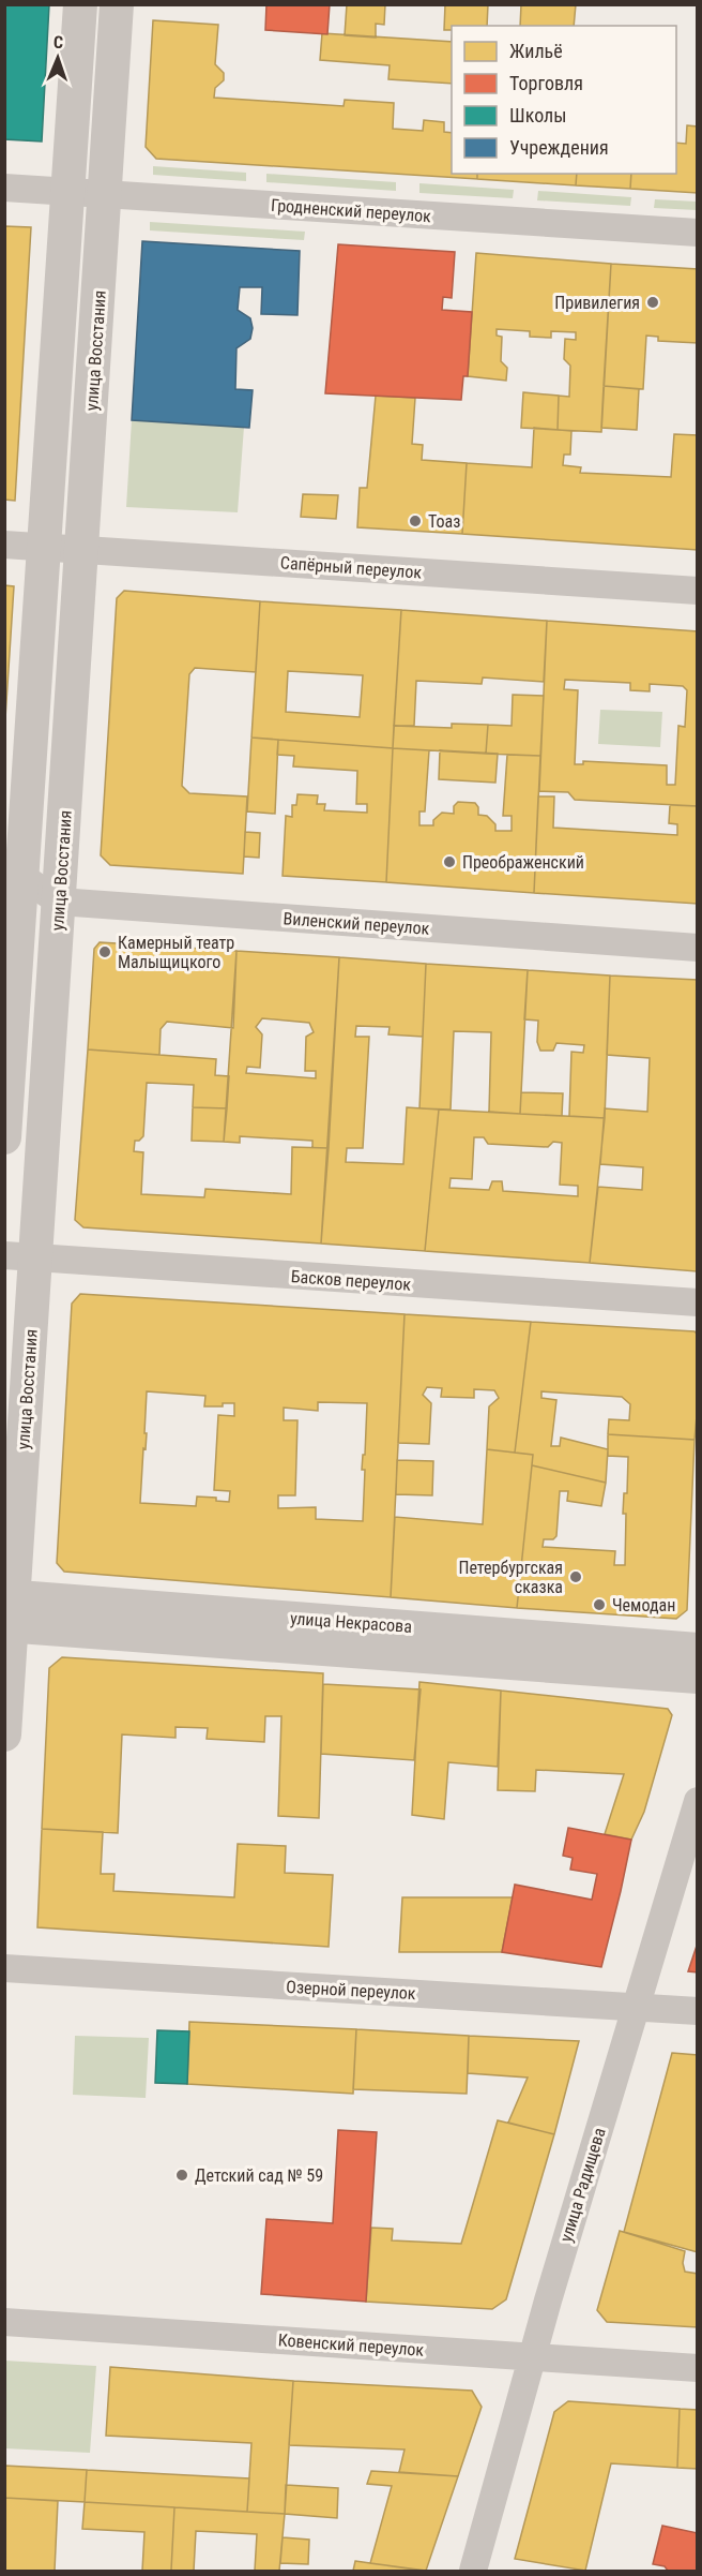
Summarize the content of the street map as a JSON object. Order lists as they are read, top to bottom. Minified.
{"streets":{"street":["Гродненский переулок","улица Восстания","Сапёрный переулок","Виленский переулок","Басков переулок","улица Некрасова","Озерной переулок","улица Радищева","Ковенский переулок"]},"crossings":[["Гродненский переулок","улица Восстания"],["улица Восстания","Сапёрный переулок"],["улица Восстания","Виленский переулок"],["улица Восстания","Басков переулок"],["улица Восстания","улица Некрасова"],["Озерной переулок","улица Радищева"],["улица Радищева","Ковенский переулок"]],"places":["Привилегия","Тоаз","Преображенский","Камерный театр Малыщицкого","Петербургская сказка","Чемодан","Детский сад № 59"],"legend":["Жильё","Торговля","Школы","Учреждения"],"north":"top"}
